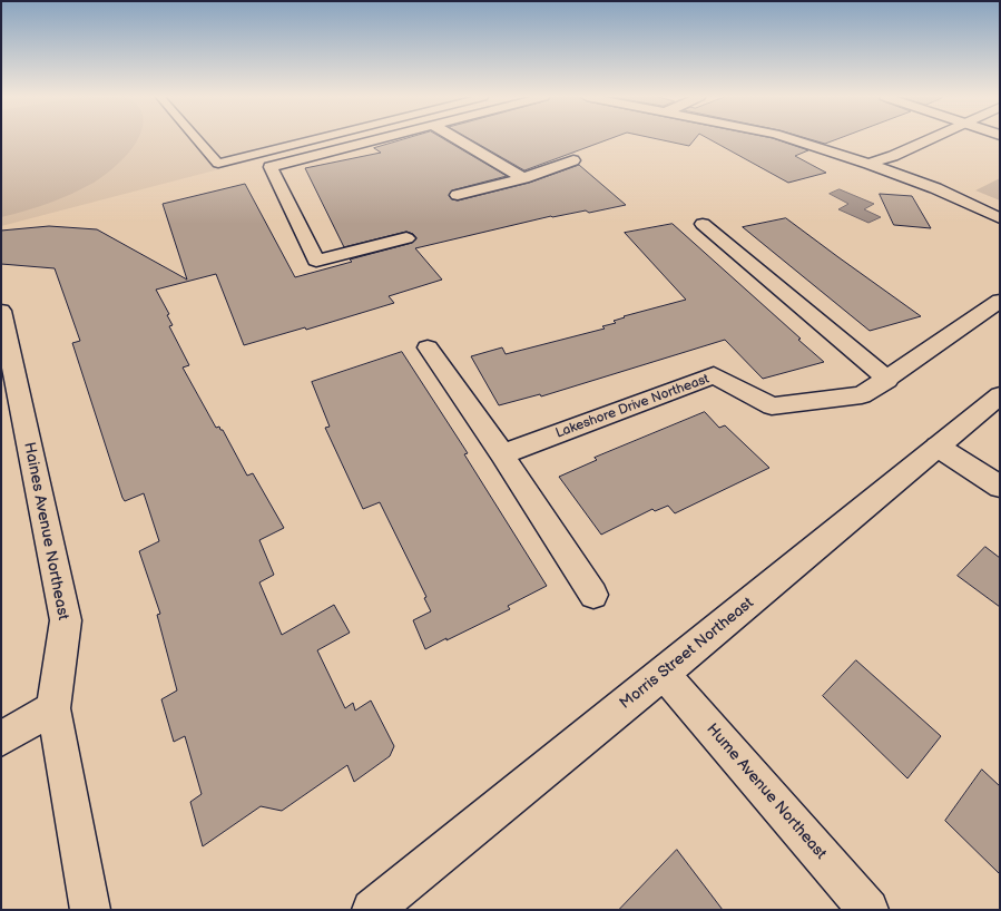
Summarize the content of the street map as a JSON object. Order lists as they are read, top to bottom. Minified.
{"streets":{"street":["Lakeshore Drive Northeast","Haines Avenue Northeast","Morris Street Northeast","Hume Avenue Northeast"]},"crossings":[["Morris Street Northeast","Hume Avenue Northeast"]]}
